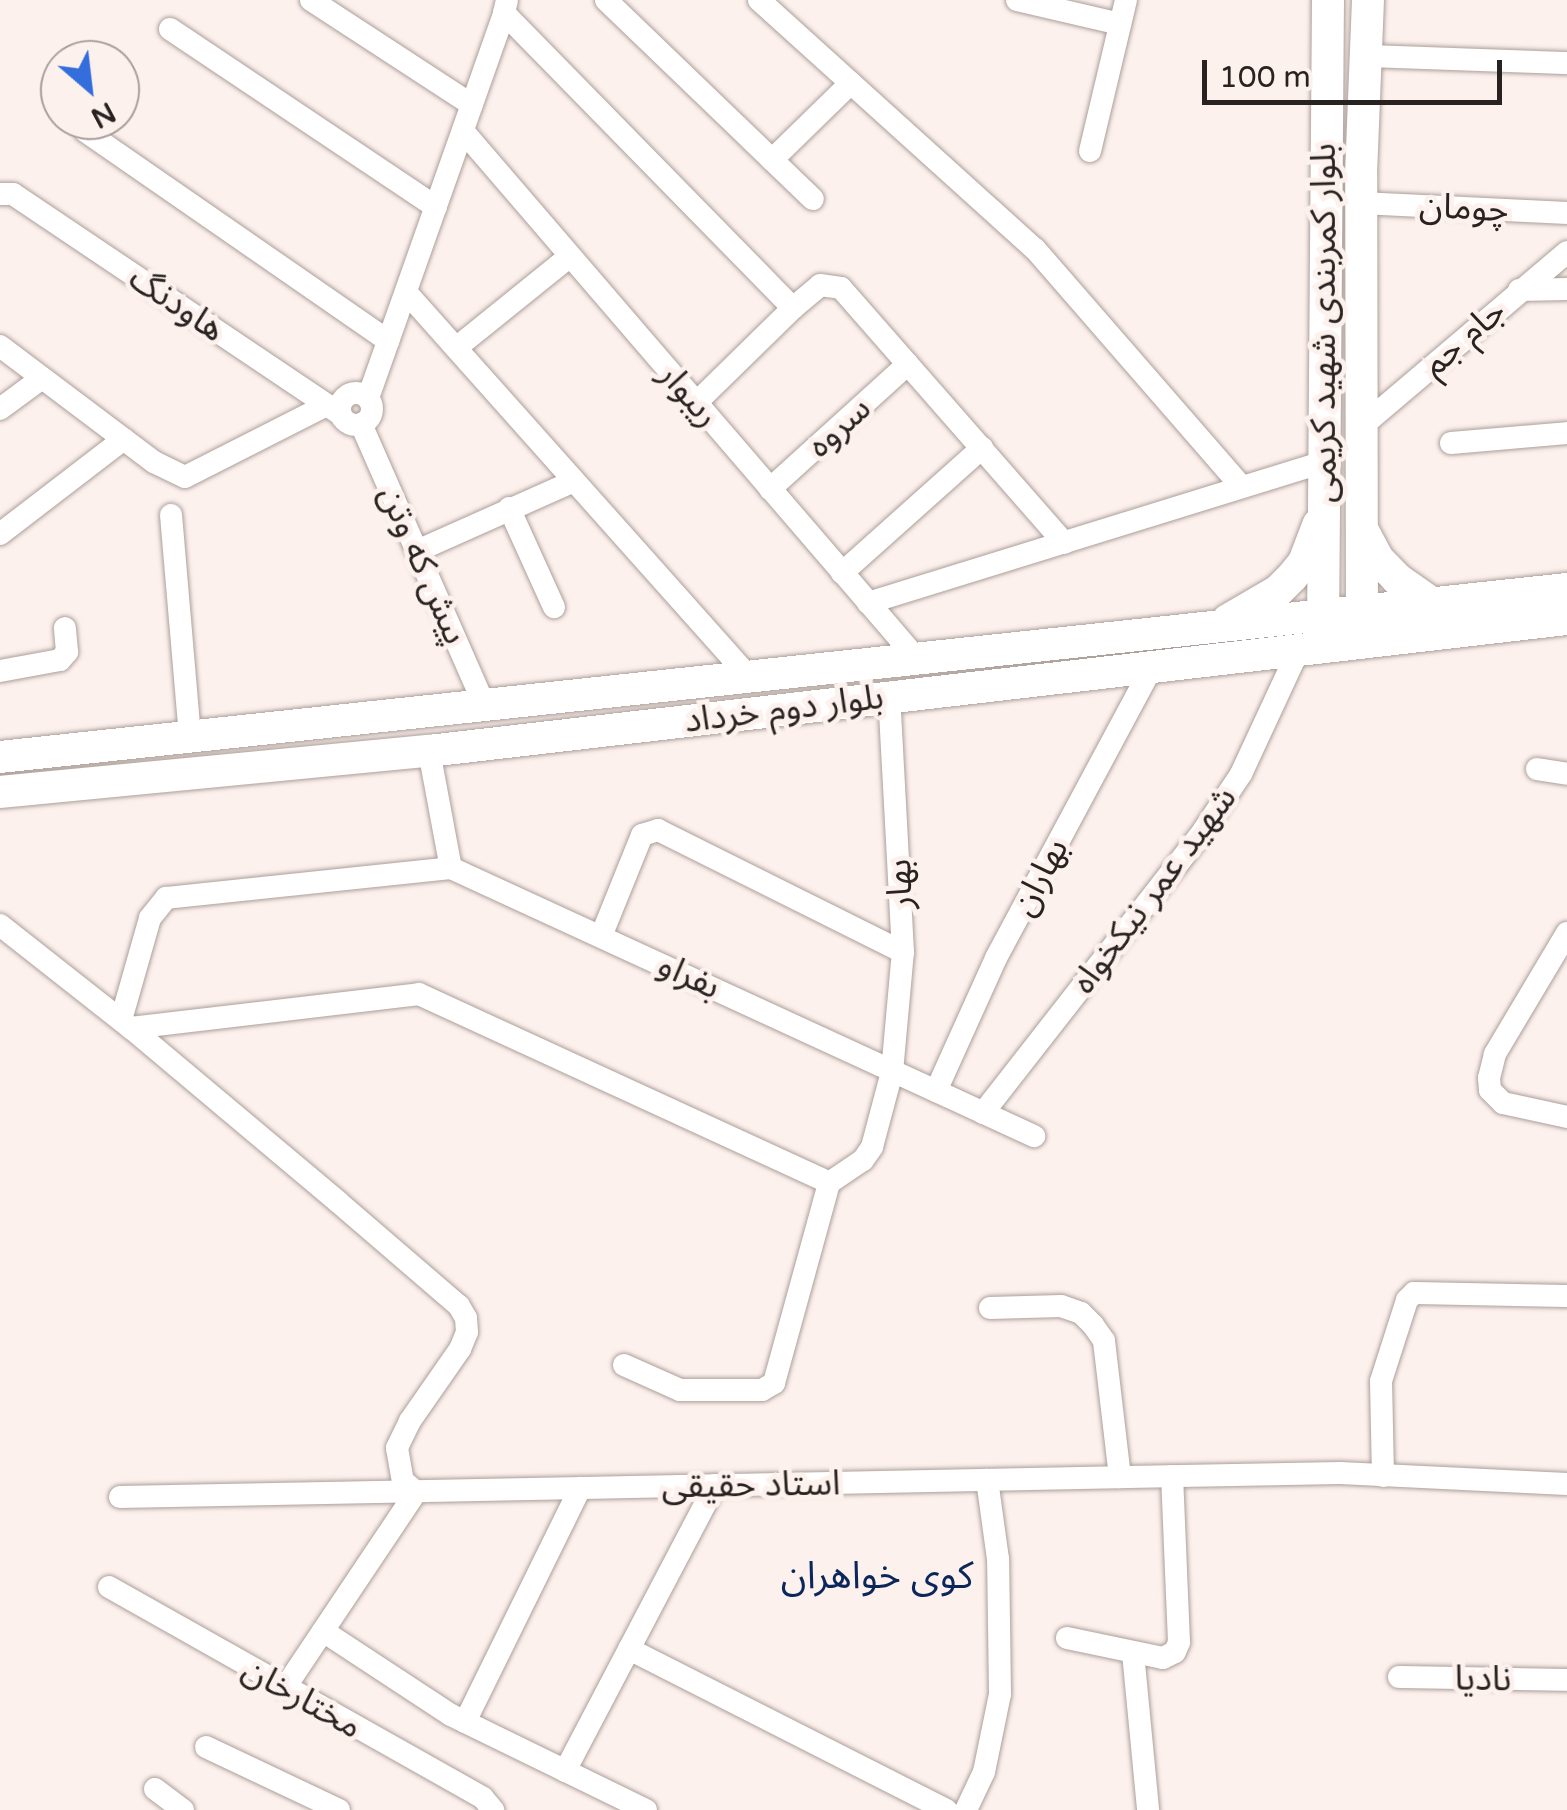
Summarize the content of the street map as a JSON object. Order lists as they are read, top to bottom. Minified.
{"streets":{"street":["چومان","هاودنگ","بلوار کمربندی شهید کریمی","جام جم","ریبوار","سروه","پیش که وتن","بلوار دوم خرداد","بهاران","بهار","شهید عمر نیکخواه","بفراو","استاد حقیقی","نادیا","مختارخان"]},"crossings":[["چومان","بلوار کمربندی شهید کریمی"],["هاودنگ","پیش که وتن"],["بلوار کمربندی شهید کریمی","جام جم"],["بلوار کمربندی شهید کریمی","بلوار دوم خرداد"],["بلوار کمربندی شهید کریمی","شهید عمر نیکخواه"],["ریبوار","سروه"],["ریبوار","بلوار دوم خرداد"],["پیش که وتن","بلوار دوم خرداد"],["بلوار دوم خرداد","بهاران"],["بلوار دوم خرداد","بهار"],["بلوار دوم خرداد","شهید عمر نیکخواه"],["بهاران","بفراو"],["بهار","بفراو"],["شهید عمر نیکخواه","بفراو"]],"districts":["کوی خواهران"],"scale_bar":"100 m","north":"bottom right"}
